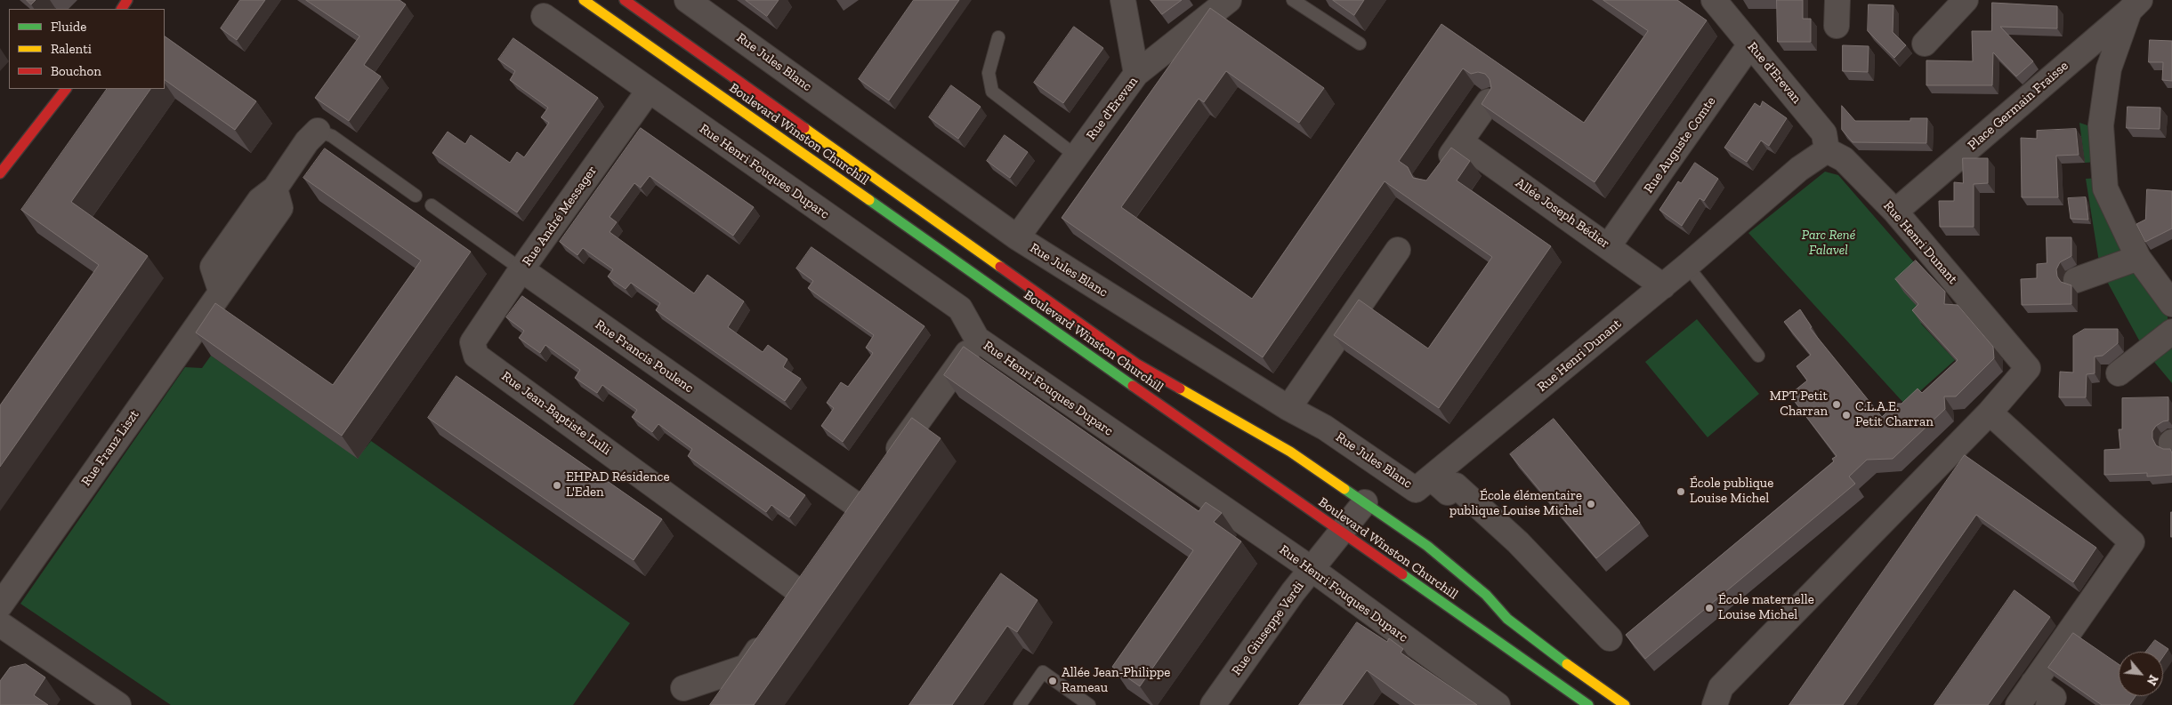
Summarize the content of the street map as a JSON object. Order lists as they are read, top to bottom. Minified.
{"streets":{"main road":["Boulevard Winston Churchill"],"street":["Rue Jules Blanc","Rue d'Erevan","Place Germain Fraisse","Rue Auguste Comte","Rue Henri Fouques Duparc","Allée Joseph Bédier","Rue André Messager","Rue Henri Dunant","Rue Francis Poulenc","Rue Jean-Baptiste Lulli","Rue Franz Liszt","Rue Giuseppe Verdi"]},"crossings":[["Rue Jules Blanc","Rue d'Erevan"],["Rue Jules Blanc","Rue Henri Dunant"],["Rue d'Erevan","Rue Auguste Comte"],["Rue d'Erevan","Rue Henri Dunant"],["Place Germain Fraisse","Rue Henri Dunant"],["Boulevard Winston Churchill","Rue Giuseppe Verdi"],["Rue Auguste Comte","Allée Joseph Bédier"],["Rue Henri Fouques Duparc","Rue André Messager"],["Rue Henri Fouques Duparc","Rue Giuseppe Verdi"],["Allée Joseph Bédier","Rue Henri Dunant"],["Rue André Messager","Rue Francis Poulenc"],["Rue André Messager","Rue Jean-Baptiste Lulli"]],"parks":["Parc René Falavel"],"places":["MPT Petit Charran","C.L.A.E. Petit Charran","EHPAD Résidence L'Eden","École publique Louise Michel","École élémentaire publique Louise Michel","École maternelle Louise Michel","Allée Jean-Philippe Rameau"],"legend":["Fluide","Ralenti","Bouchon"],"north":"bottom right"}
